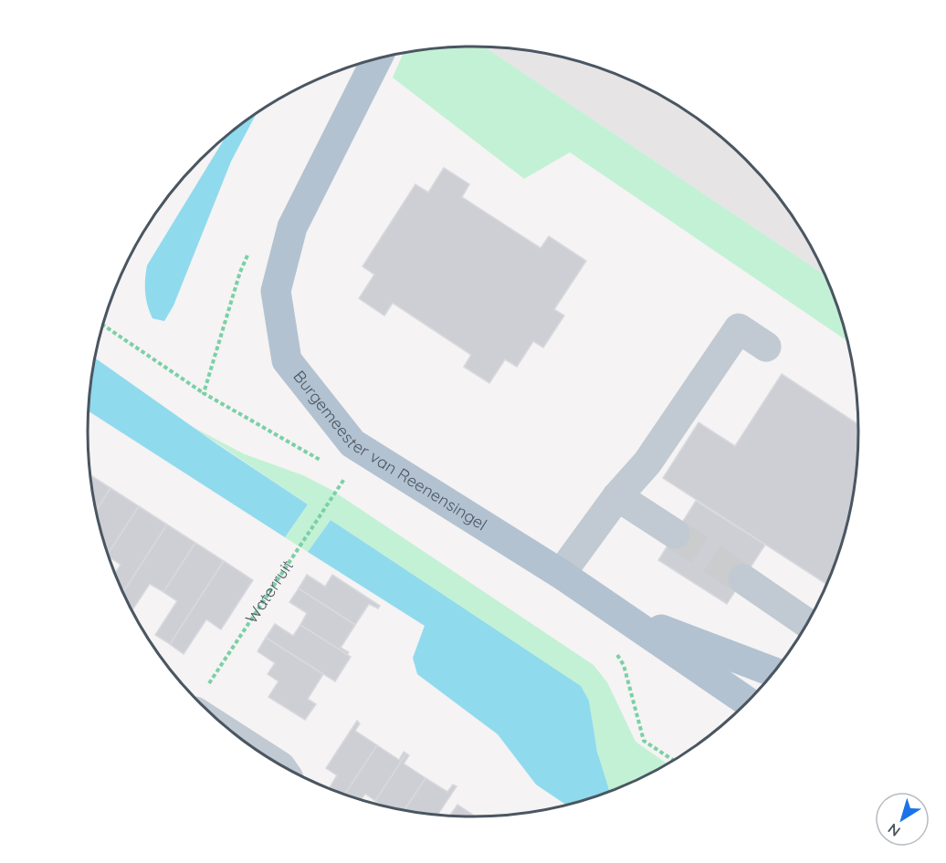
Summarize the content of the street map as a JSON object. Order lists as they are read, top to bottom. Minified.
{"streets":{"main road":["Burgemeester van Reenensingel"],"path":["Waterruit"]},"north":"bottom left"}
